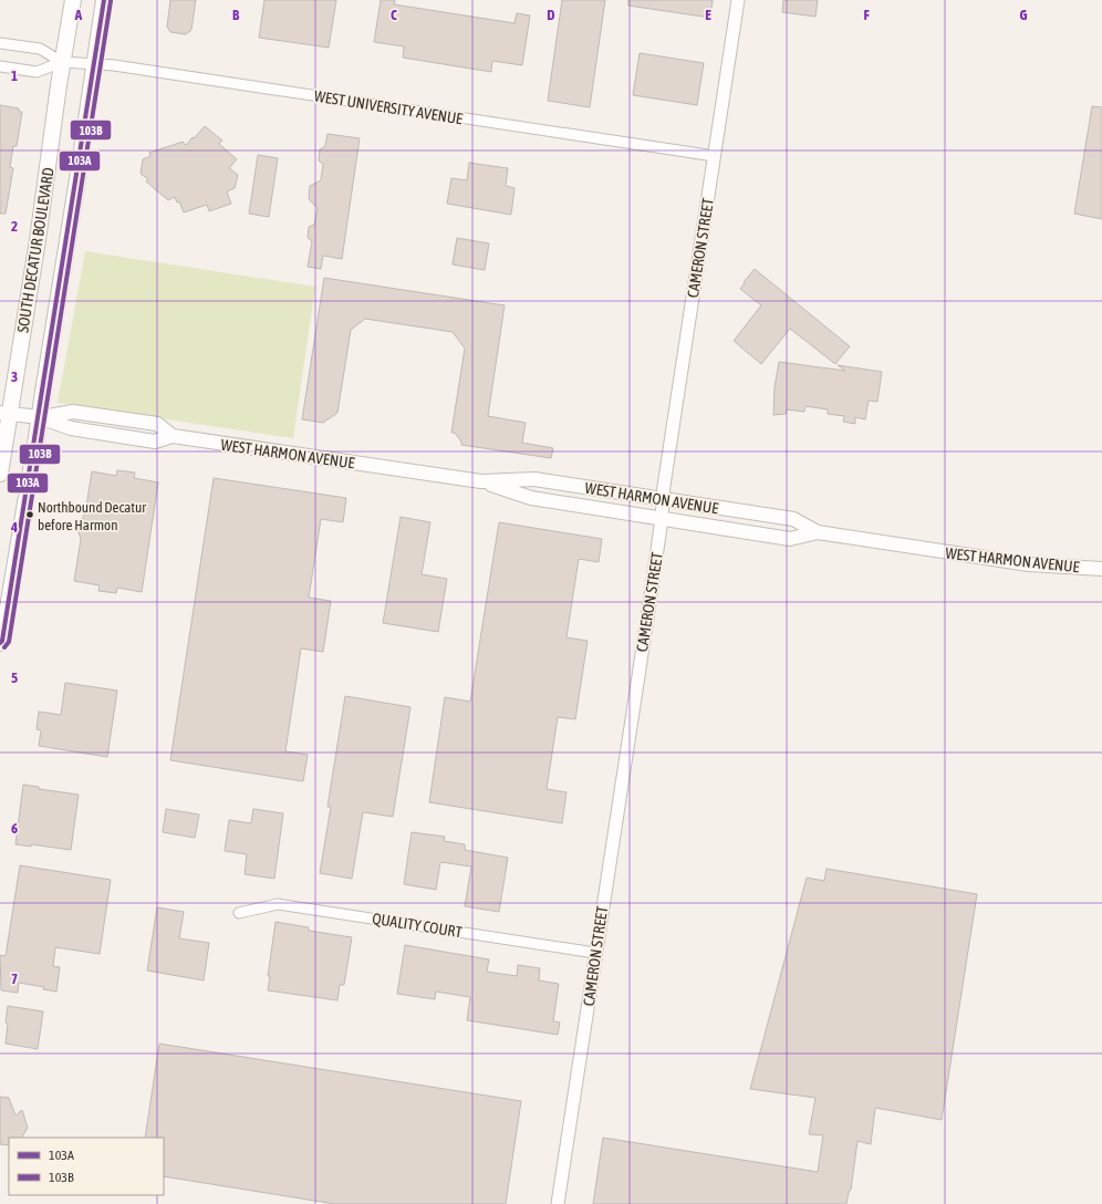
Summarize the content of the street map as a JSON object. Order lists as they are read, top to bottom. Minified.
{"streets":{"main road":["SOUTH DECATUR BOULEVARD","WEST HARMON AVENUE"],"street":["WEST UNIVERSITY AVENUE","CAMERON STREET","QUALITY COURT"]},"crossings":[["WEST UNIVERSITY AVENUE","CAMERON STREET"],["WEST UNIVERSITY AVENUE","SOUTH DECATUR BOULEVARD"],["CAMERON STREET","WEST HARMON AVENUE"],["CAMERON STREET","QUALITY COURT"],["SOUTH DECATUR BOULEVARD","WEST HARMON AVENUE"]],"places":["Northbound Decatur before Harmon"],"lines":["transit line 103A","transit line 103B"],"legend":["103A","103B"],"grid":{"columns":["A","B","C","D","E","F","G"],"rows":["1","2","3","4","5","6","7"]}}
